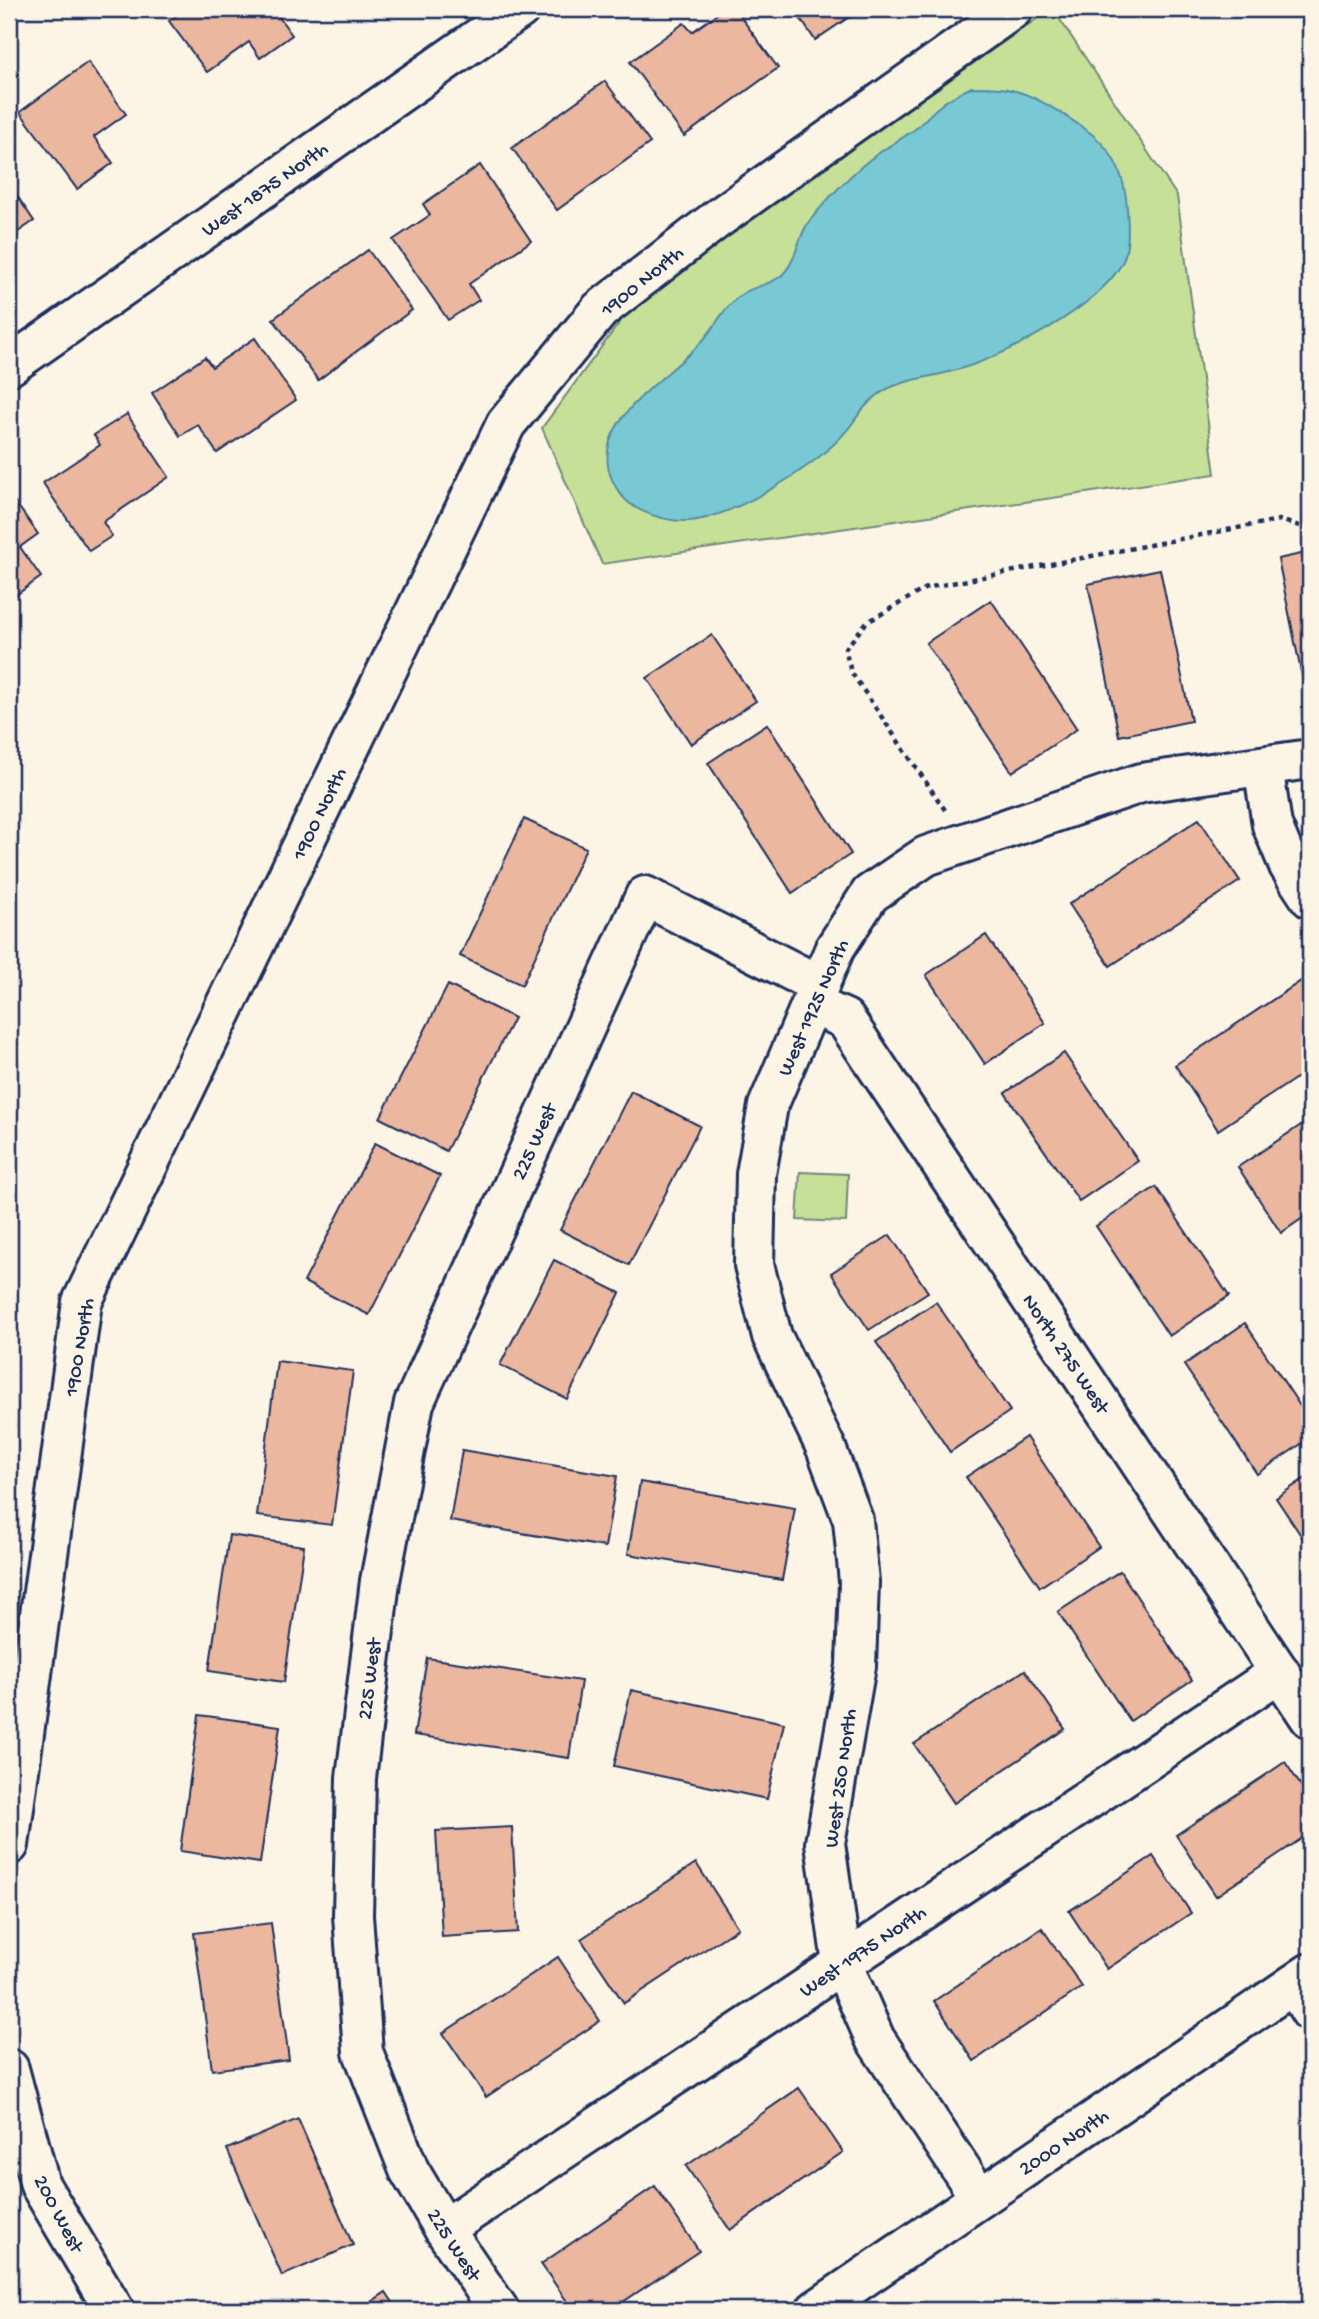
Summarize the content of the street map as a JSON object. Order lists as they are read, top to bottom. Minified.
{"streets":{"street":["West 1875 North","1900 North","West 1925 North","225 West","North 275 West","West 250 North","West 1975 North","2000 North","200 West"]},"crossings":[["West 1925 North","North 275 West"],["West 1925 North","West 250 North"],["225 West","North 275 West"],["225 West","West 1975 North"],["North 275 West","West 1975 North"],["West 250 North","West 1975 North"],["West 250 North","2000 North"]]}
